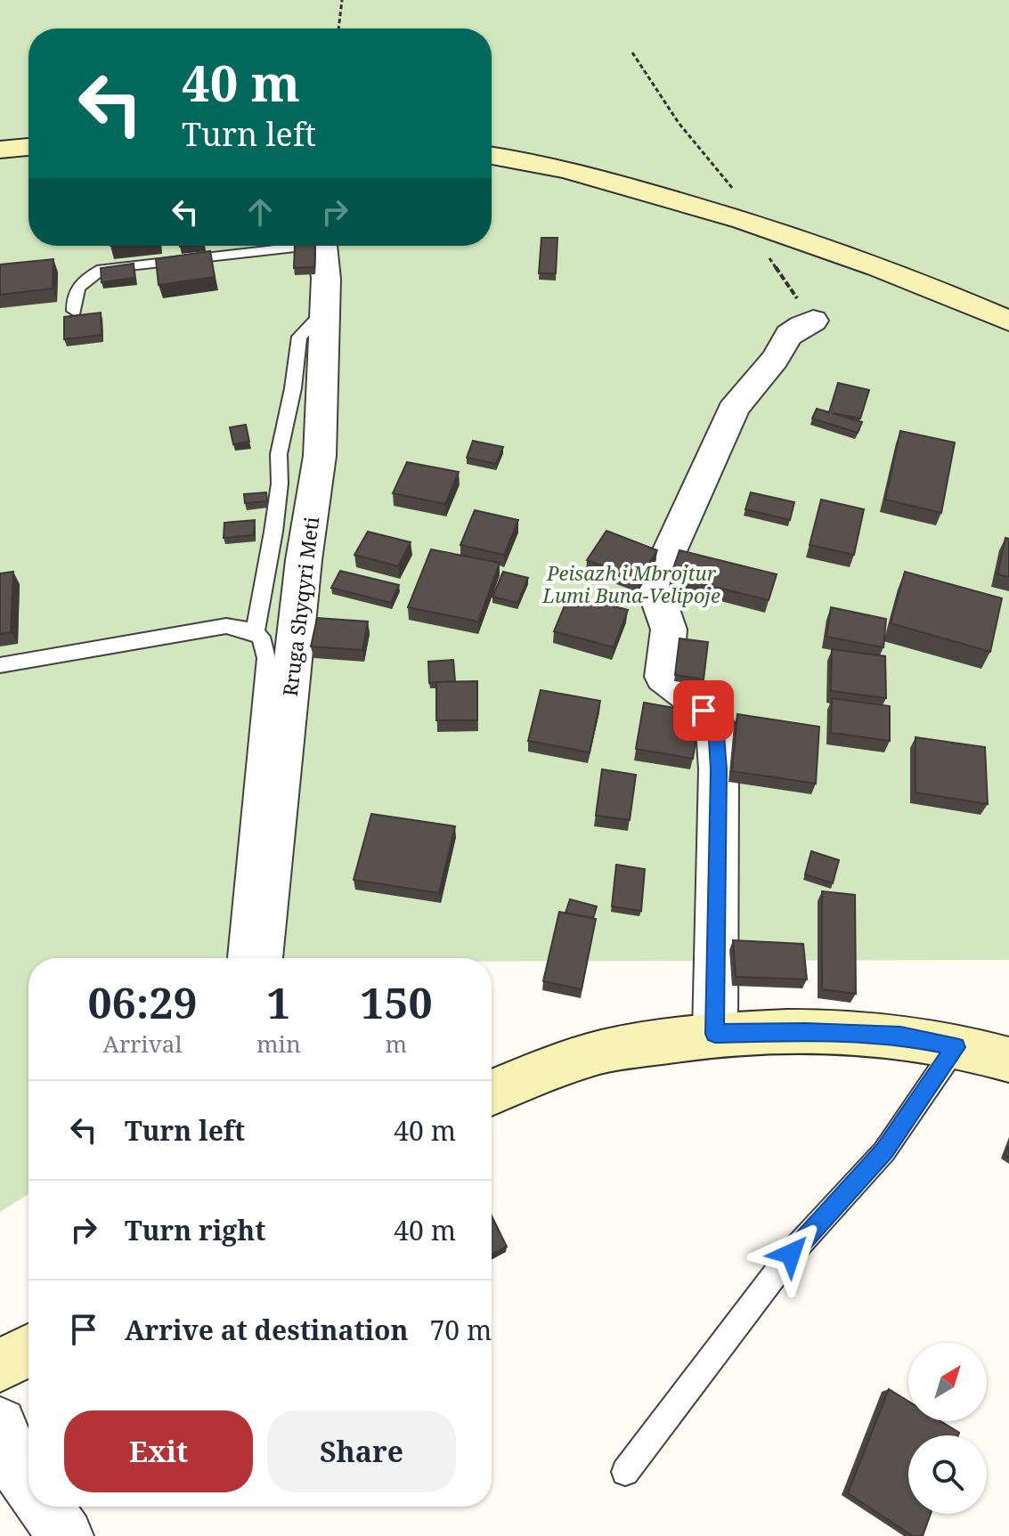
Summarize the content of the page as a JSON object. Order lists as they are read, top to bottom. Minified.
{"streets":{"street":["Rruga Shyqyri Meti"]},"parks":["Peisazh i Mbrojtur Lumi Buna-Velipoje"],"north":"top right","page":{"turn":["40 m","Turn left"],"eta":["06:29","Arrival","1","min","150","m"],"list":[{"name":"Turn left","value":"40 m"},{"name":"Turn right","value":"40 m"},{"name":"Arrive at destination","value":"70 m"}],"buttons":["Exit","Share"]}}
